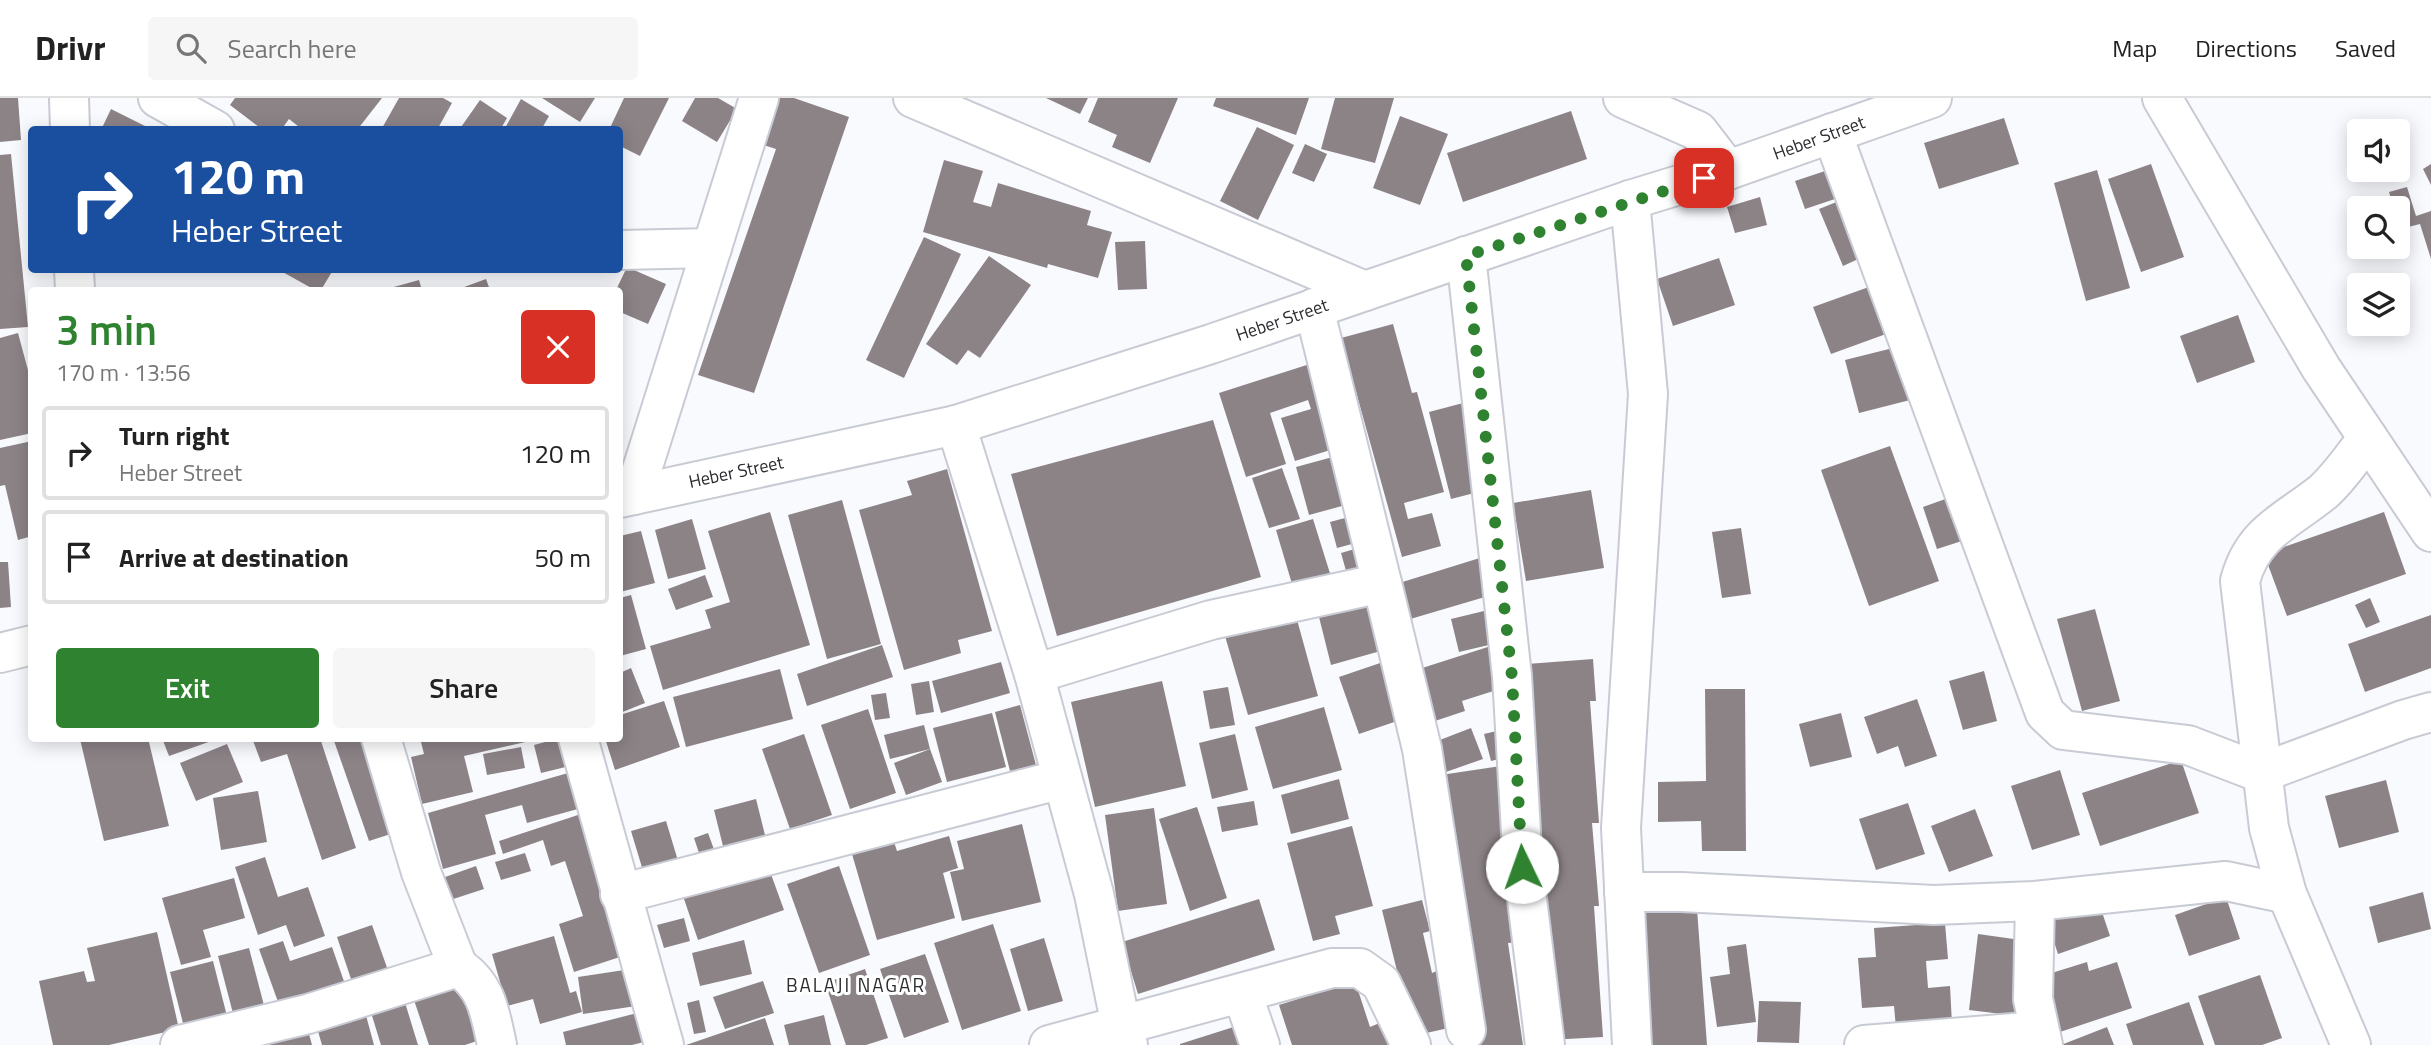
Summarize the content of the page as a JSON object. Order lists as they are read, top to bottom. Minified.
{"streets":{"street":["Heber Street"]},"districts":["BALAJI NAGAR"],"page":{"header":"Drivr","search":"Search here","nav":["Map","Directions","Saved"],"turn":["120 m","Heber Street"],"heading":["3 min","170 m · 13:56"],"list":[{"name":"Turn right","note":"Heber Street","value":"120 m"},{"name":"Arrive at destination","value":"50 m"}],"buttons":["Exit","Share"]}}
